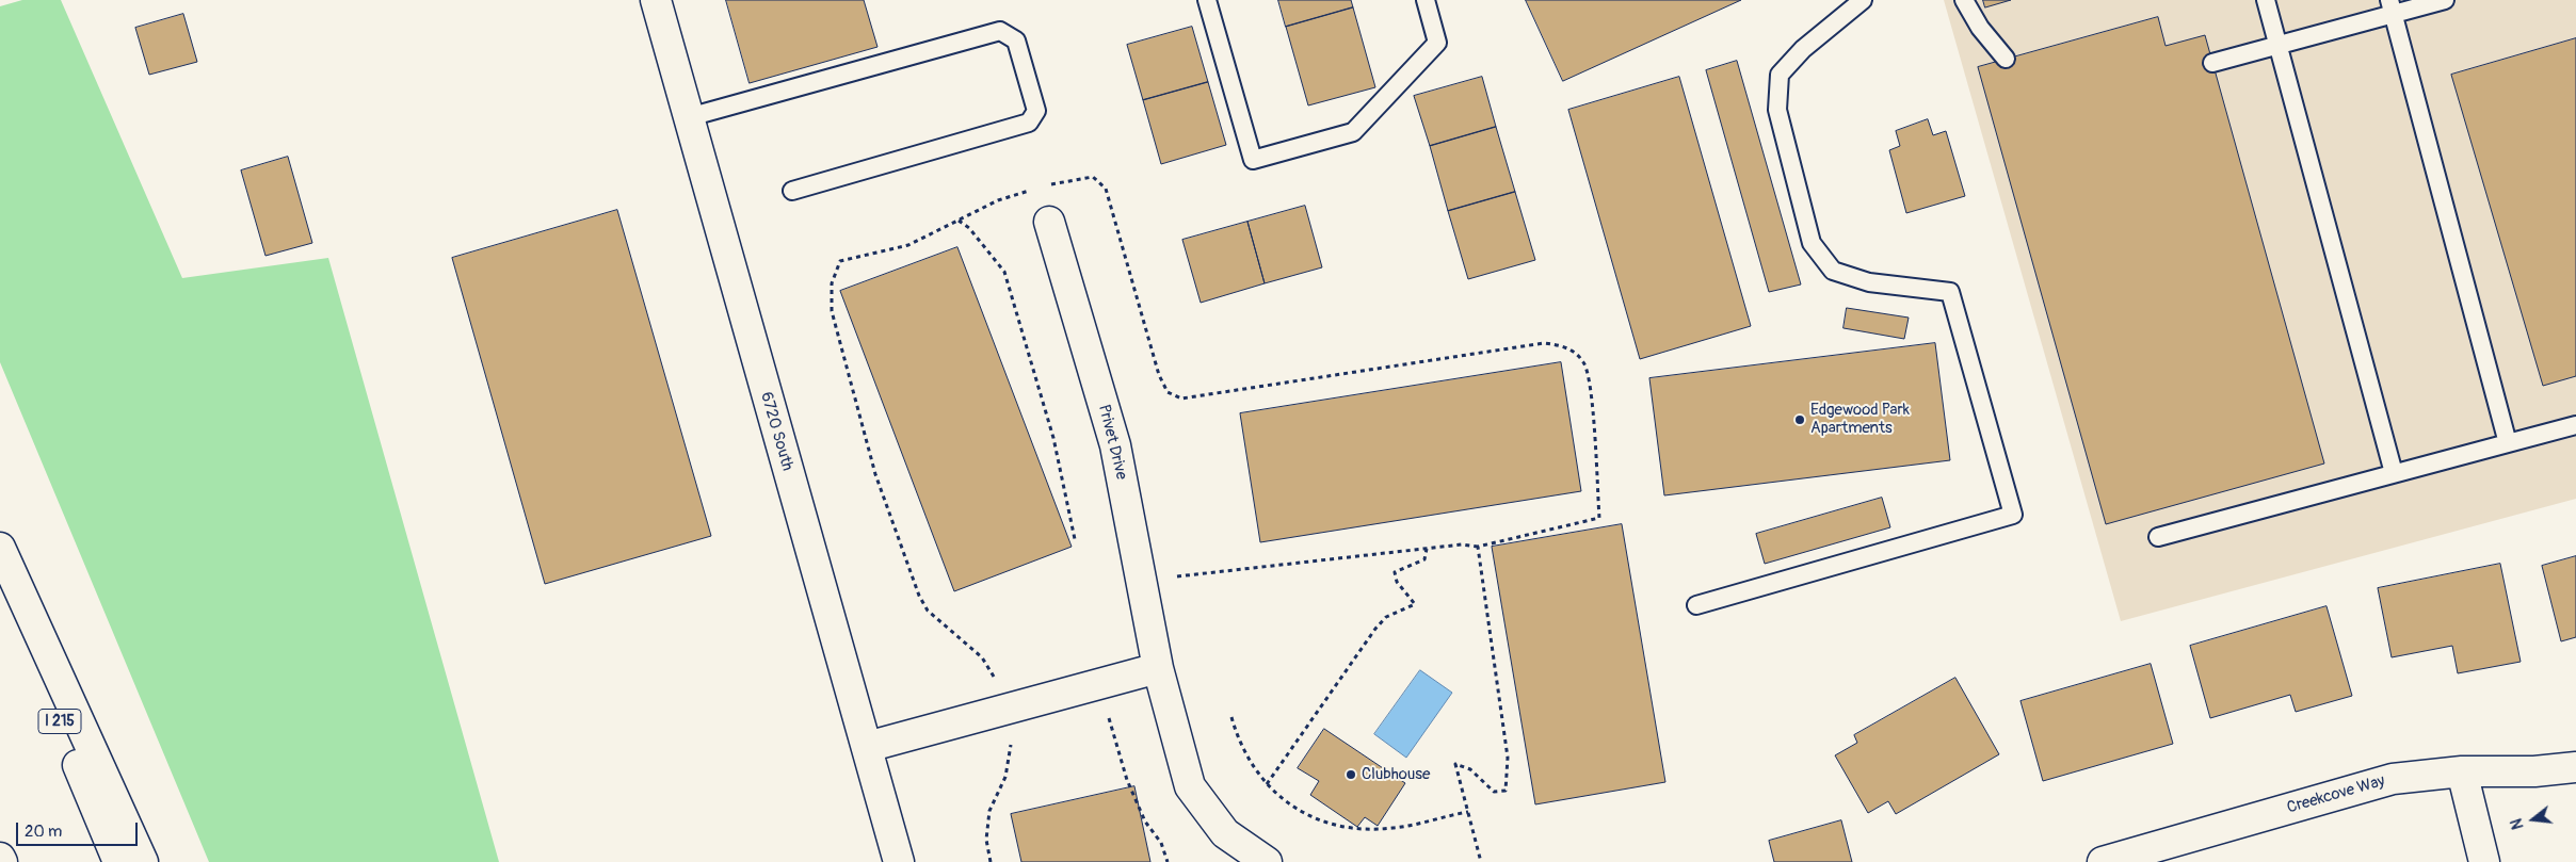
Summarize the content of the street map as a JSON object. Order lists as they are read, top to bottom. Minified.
{"streets":{"main road":["6720 South","Privet Drive","I 215","Creekcove Way"]},"places":["Edgewood Park Apartments","Clubhouse"],"scale_bar":"20 m","north":"left"}
